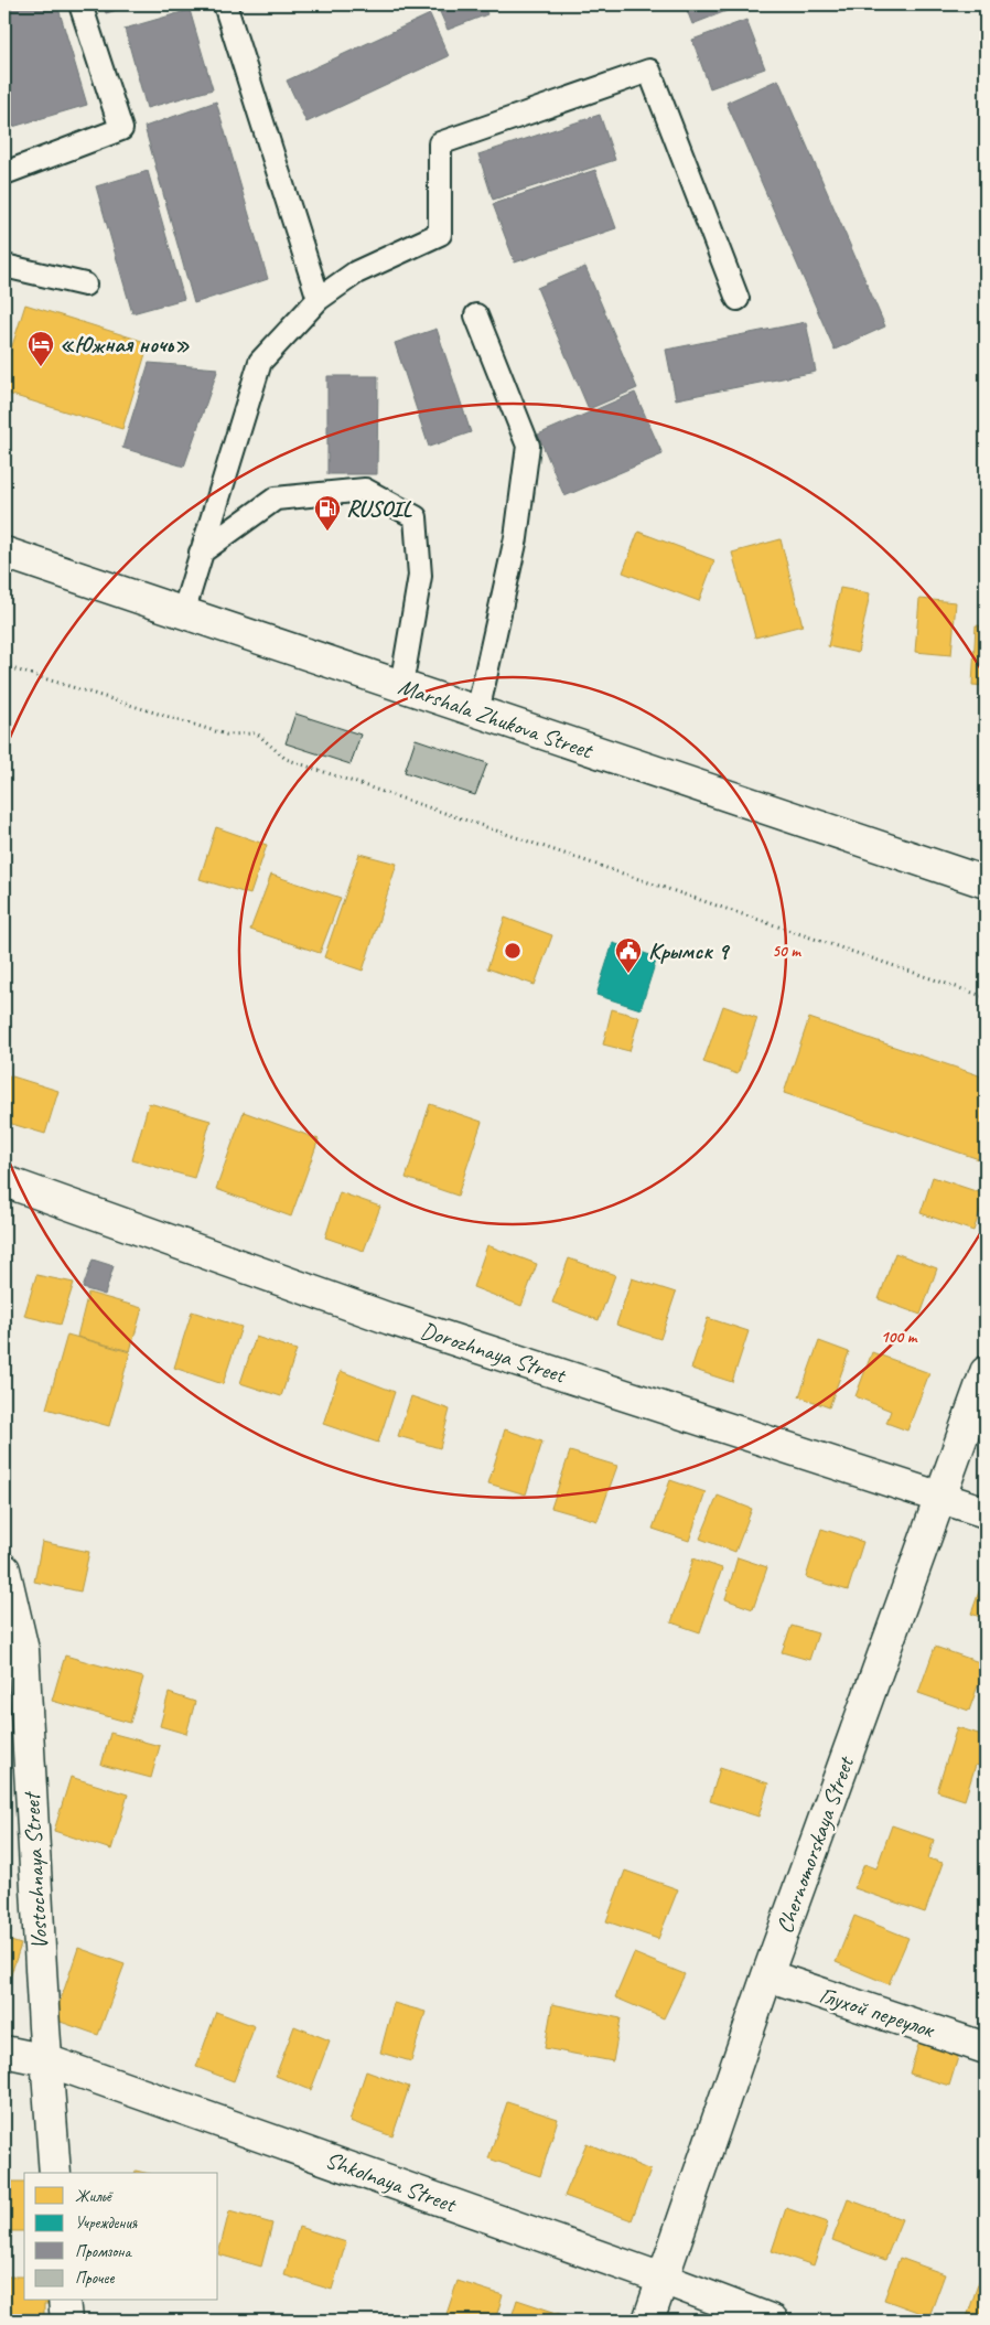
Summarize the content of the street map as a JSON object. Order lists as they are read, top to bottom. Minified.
{"streets":{"street":["Marshala Zhukova Street","Dorozhnaya Street","Chernomorskaya Street","Vostochnaya Street","Глухой переулок","Shkolnaya Street"]},"crossings":[["Dorozhnaya Street","Chernomorskaya Street"],["Chernomorskaya Street","Глухой переулок"],["Chernomorskaya Street","Shkolnaya Street"],["Vostochnaya Street","Shkolnaya Street"]],"places":{"hotel":["«Южная ночь»"],"fuel station":["RUSOIL"],"public building":["Крымск 9"]},"legend":["Жильё","Учреждения","Промзона","Прочее"],"rings":["50 m","100 m"]}
